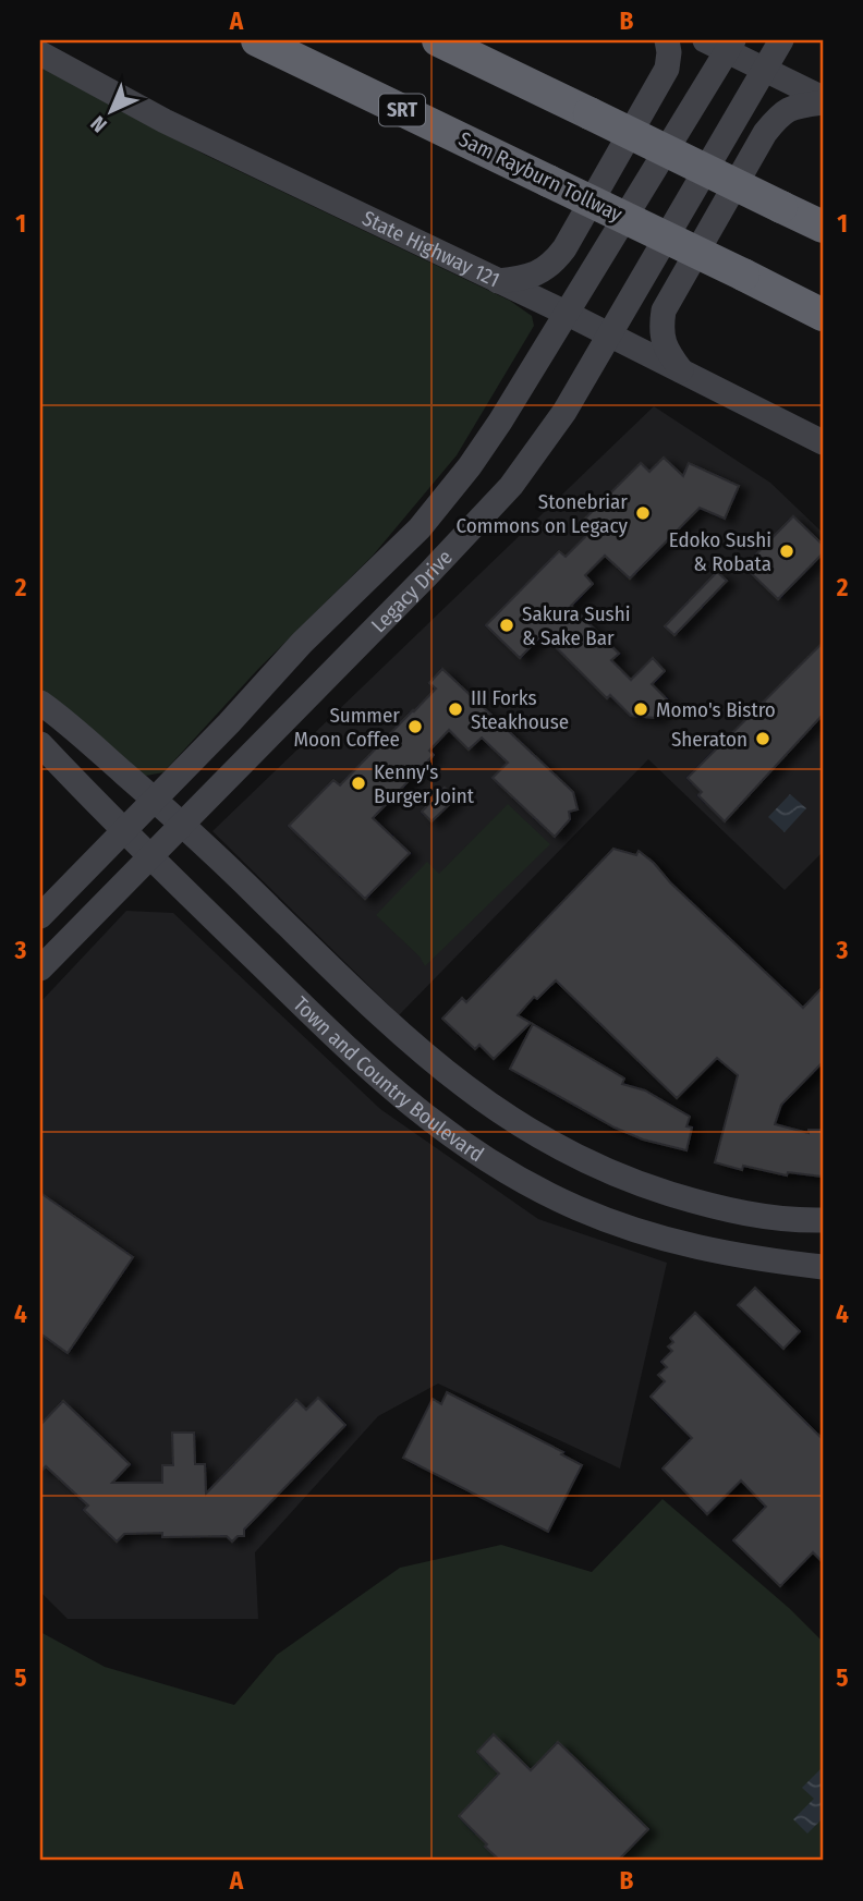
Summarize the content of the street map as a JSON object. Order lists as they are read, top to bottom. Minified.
{"streets":{"highway":["SRT","Sam Rayburn Tollway"],"main road":["State Highway 121","Legacy Drive","Town and Country Boulevard"]},"crossings":[["State Highway 121","Legacy Drive"],["Legacy Drive","Town and Country Boulevard"]],"places":["Stonebriar Commons on Legacy","Edoko Sushi & Robata","Sakura Sushi & Sake Bar","III Forks Steakhouse","Momo's Bistro","Summer Moon Coffee","Sheraton","Kenny's Burger Joint"],"north":"bottom left","grid":{"columns":["A","B"],"rows":["1","2","3","4","5"]}}
